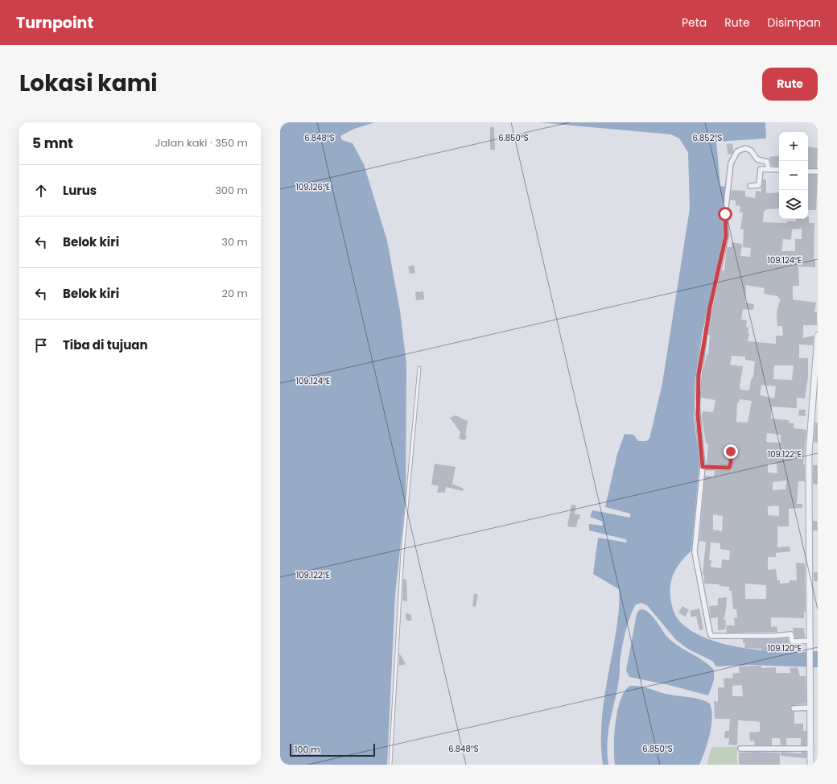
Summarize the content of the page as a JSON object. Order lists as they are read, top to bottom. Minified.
{"scale_bar":"100 m","page":{"header":"Turnpoint","nav":["Peta","Rute","Disimpan"],"title":"Lokasi kami","buttons":"Rute","heading":["5 mnt","Jalan kaki · 350 m"],"map_buttons":["+","−"],"list":[["Lurus","300 m"],["Belok kiri","30 m"],["Belok kiri","20 m"],"Tiba di tujuan"],"scale":"100 m"},"coordinates":["6.848°S","6.850°S","6.852°S","109.126°E","109.124°E","109.122°E","109.120°E"]}
